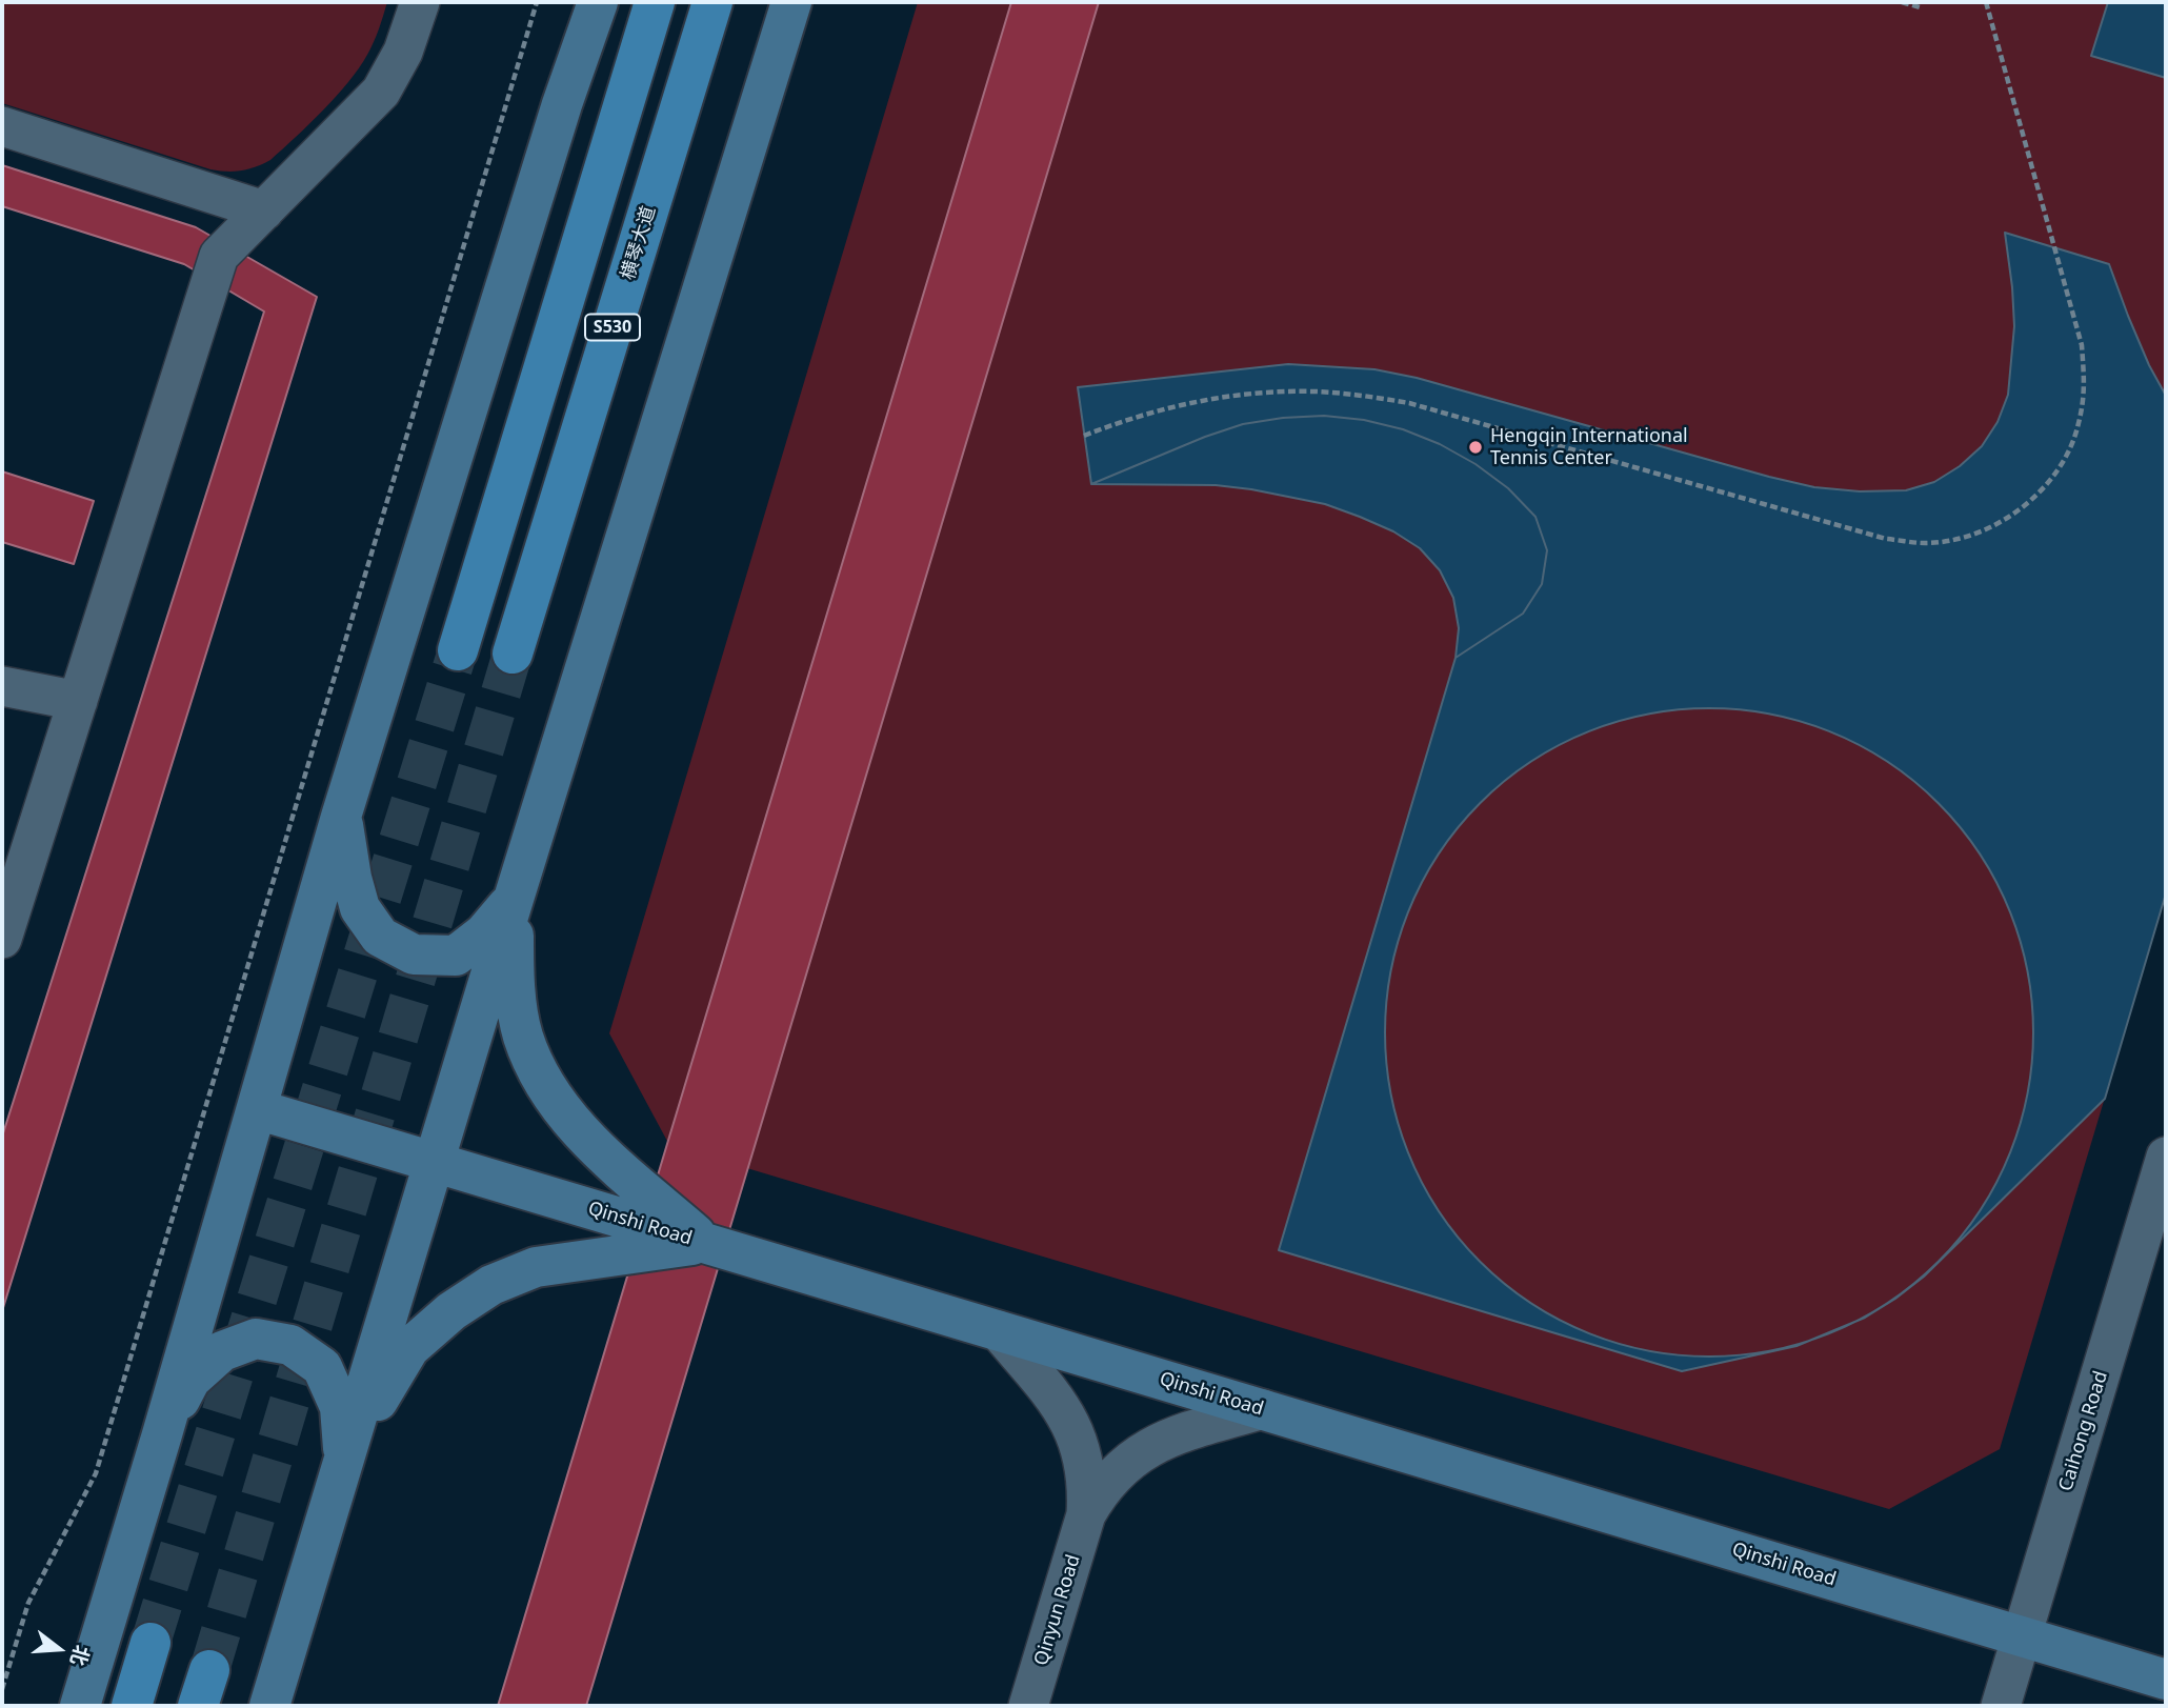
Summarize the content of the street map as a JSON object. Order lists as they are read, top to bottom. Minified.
{"streets":{"main road":["横琴大道","S530","Qinshi Road"],"street":["Caihong Road","Qinyun Road"]},"crossings":[["Qinshi Road","Caihong Road"],["Qinshi Road","Qinyun Road"]],"places":["Hengqin International Tennis Center"],"north":"right"}
